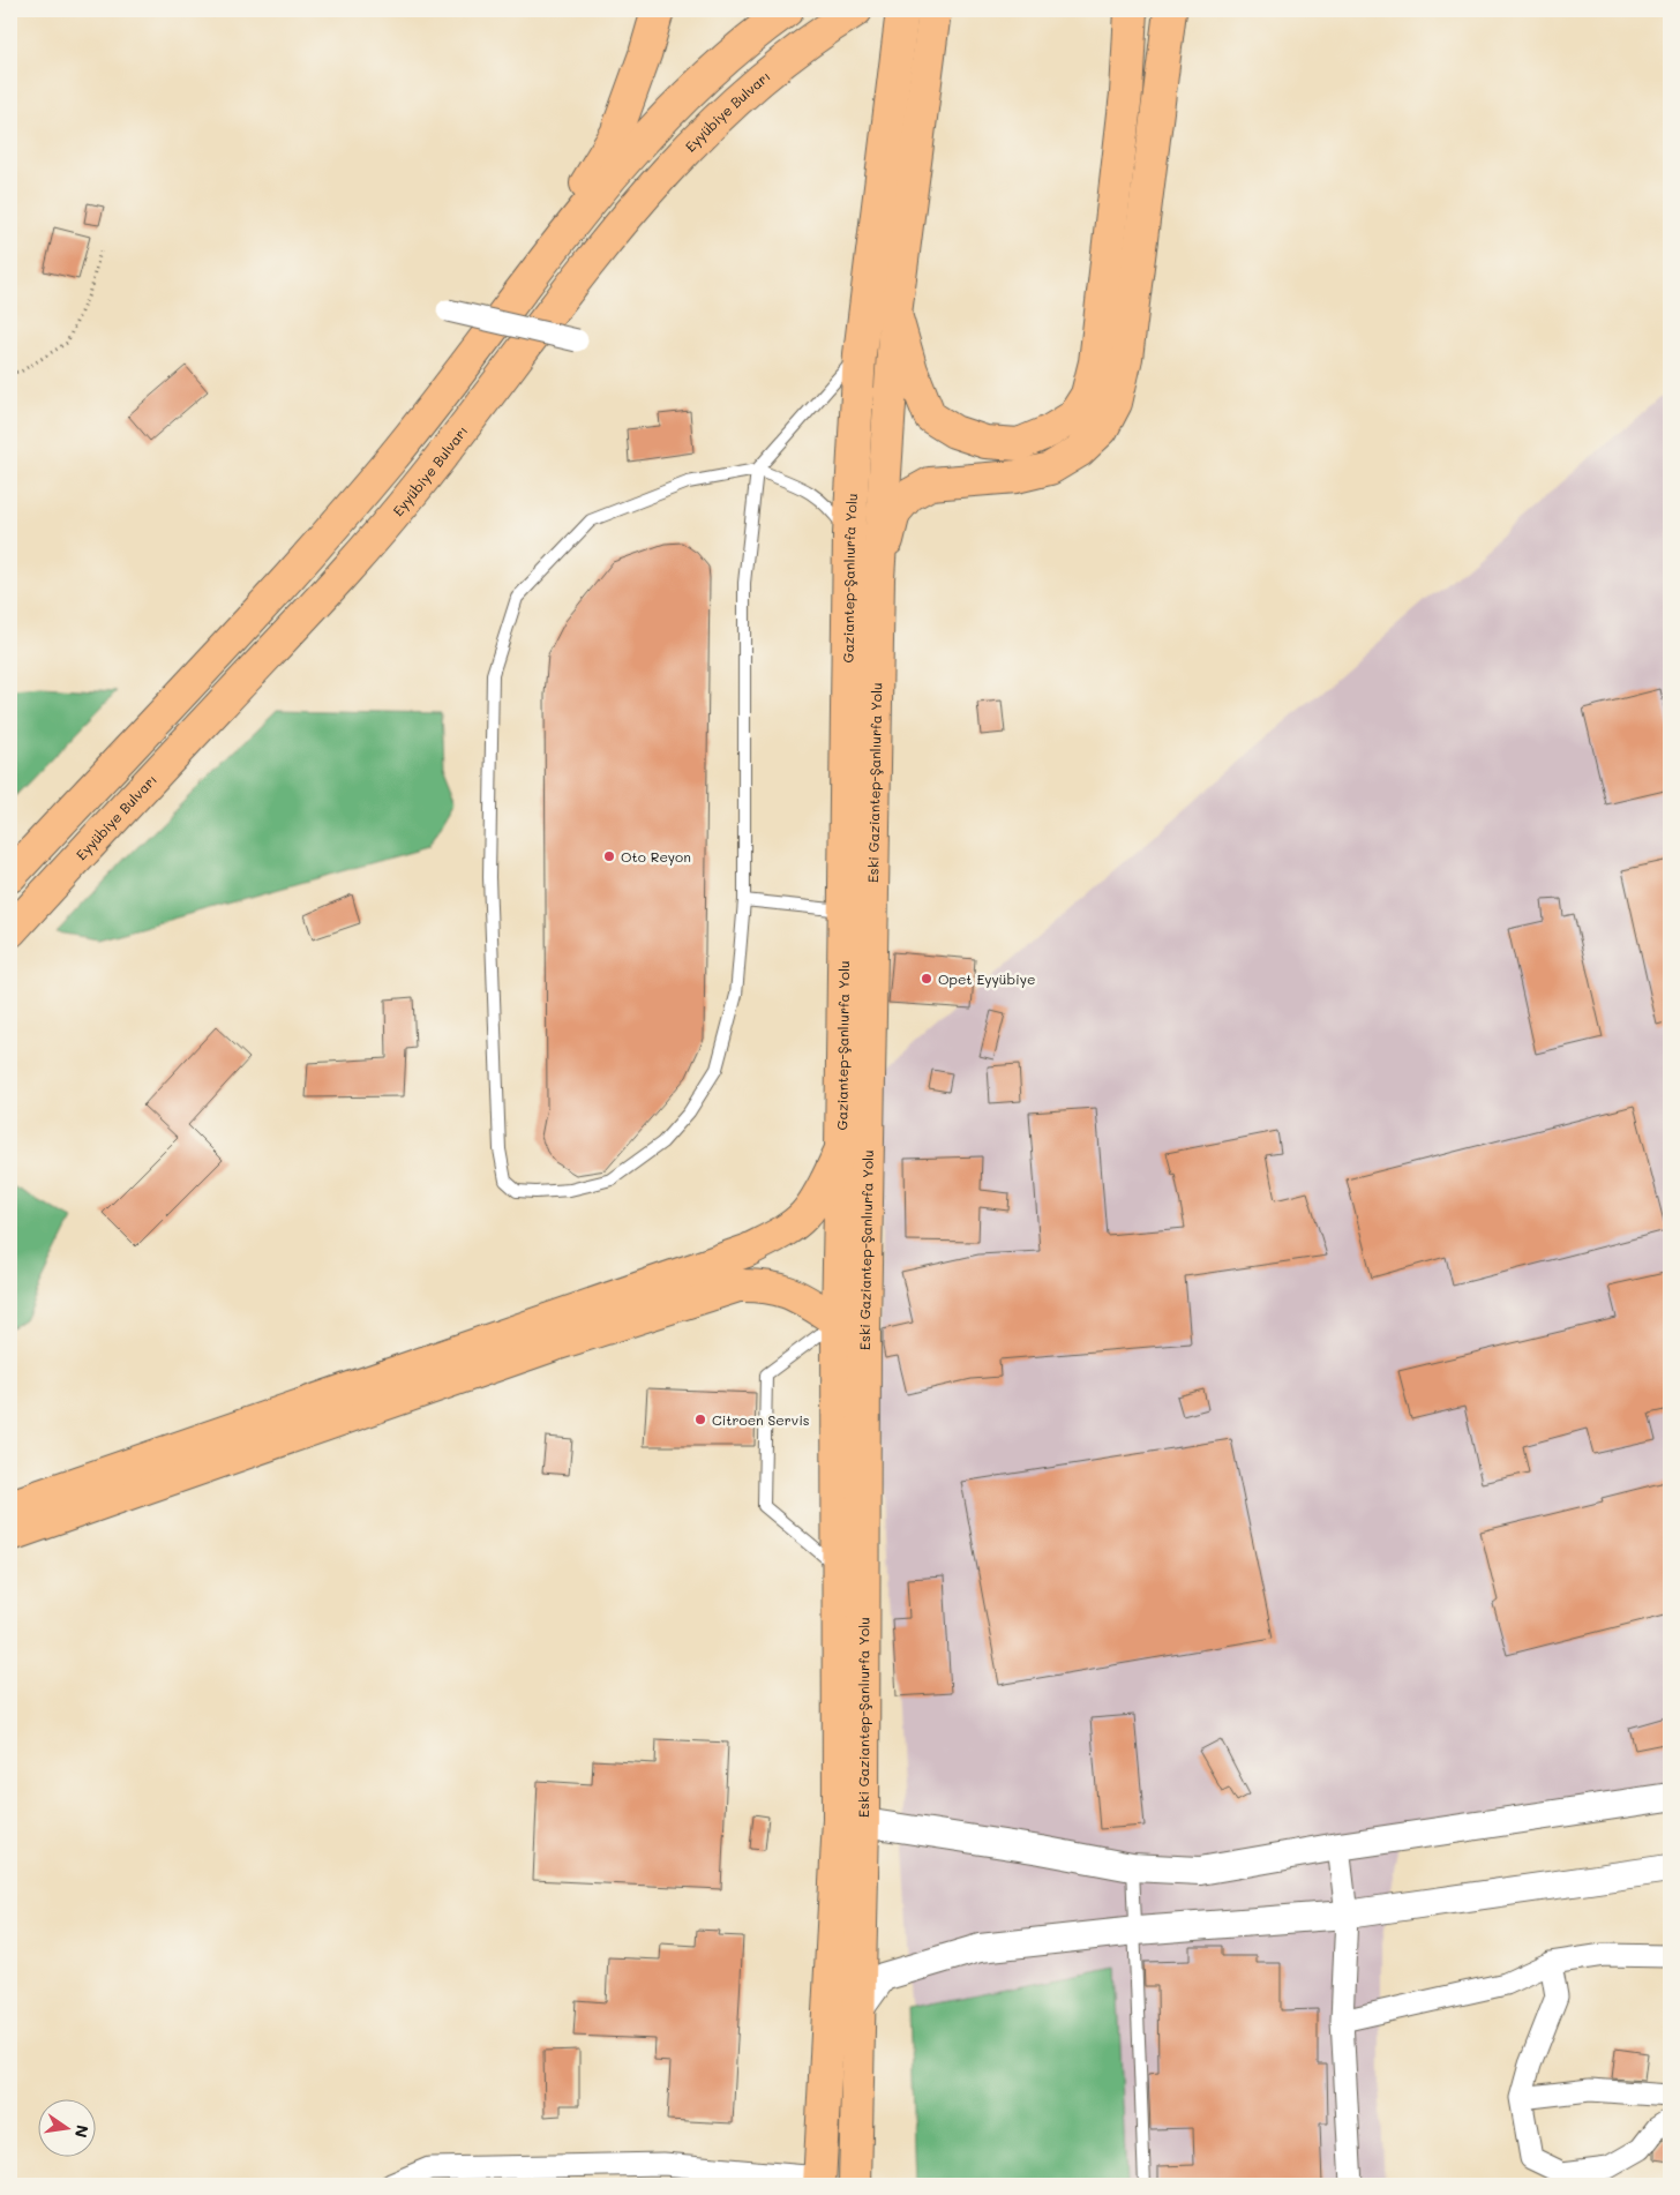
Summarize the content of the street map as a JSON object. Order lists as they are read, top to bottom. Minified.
{"streets":{"main road":["Eyyübiye Bulvarı","Gaziantep-Şanlıurfa Yolu","Eski Gaziantep-Şanlıurfa Yolu"]},"crossings":[["Gaziantep-Şanlıurfa Yolu","Eski Gaziantep-Şanlıurfa Yolu"]],"places":["Oto Reyon","Opet Eyyübiye","Citroen Servis"],"north":"right"}
